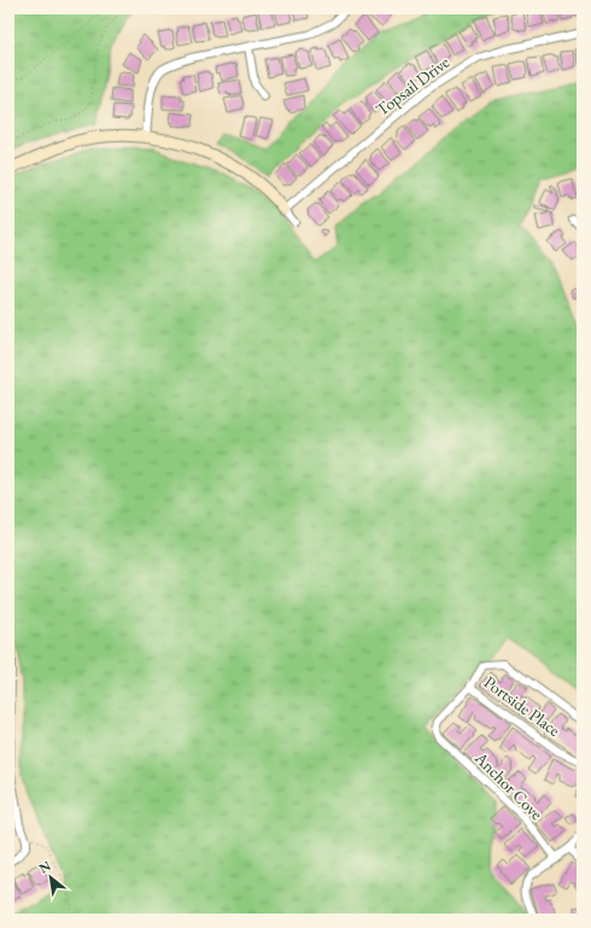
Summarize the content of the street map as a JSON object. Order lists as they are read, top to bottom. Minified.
{"streets":{"street":["Topsail Drive","Portside Place","Anchor Cove"]},"crossings":[["Portside Place","Anchor Cove"]],"north":"top left"}
